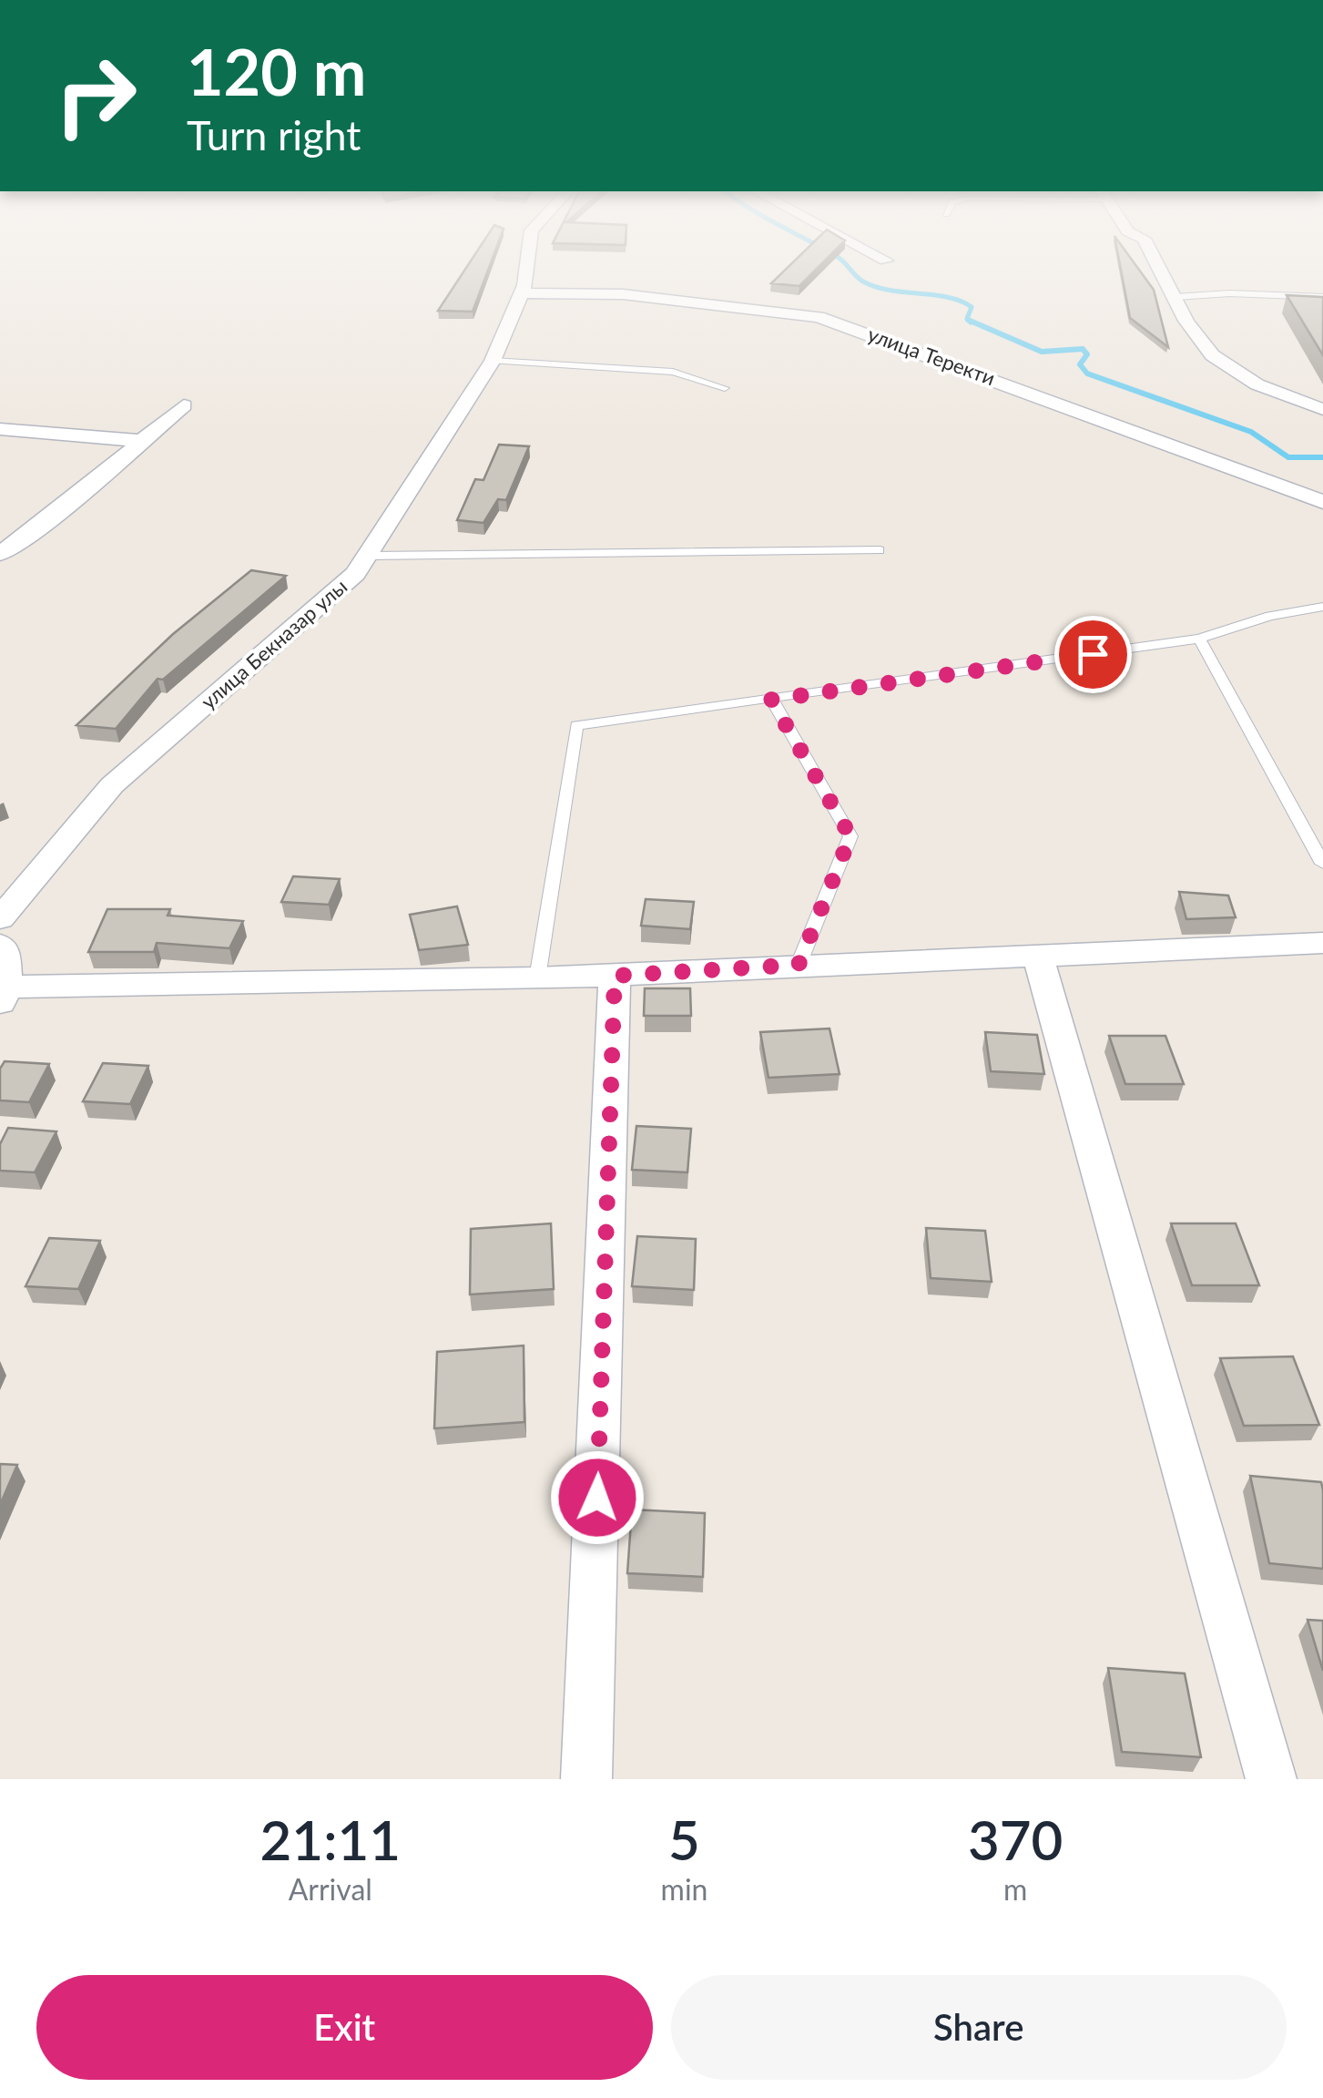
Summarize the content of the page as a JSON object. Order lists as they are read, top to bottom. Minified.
{"streets":{"street":["улица Теректи","улица Бекназар улы"]},"crossings":[["улица Теректи","улица Бекназар улы"]],"page":{"turn":["120 m","Turn right"],"eta":["21:11","Arrival","5","min","370","m"],"buttons":["Exit","Share"]}}
